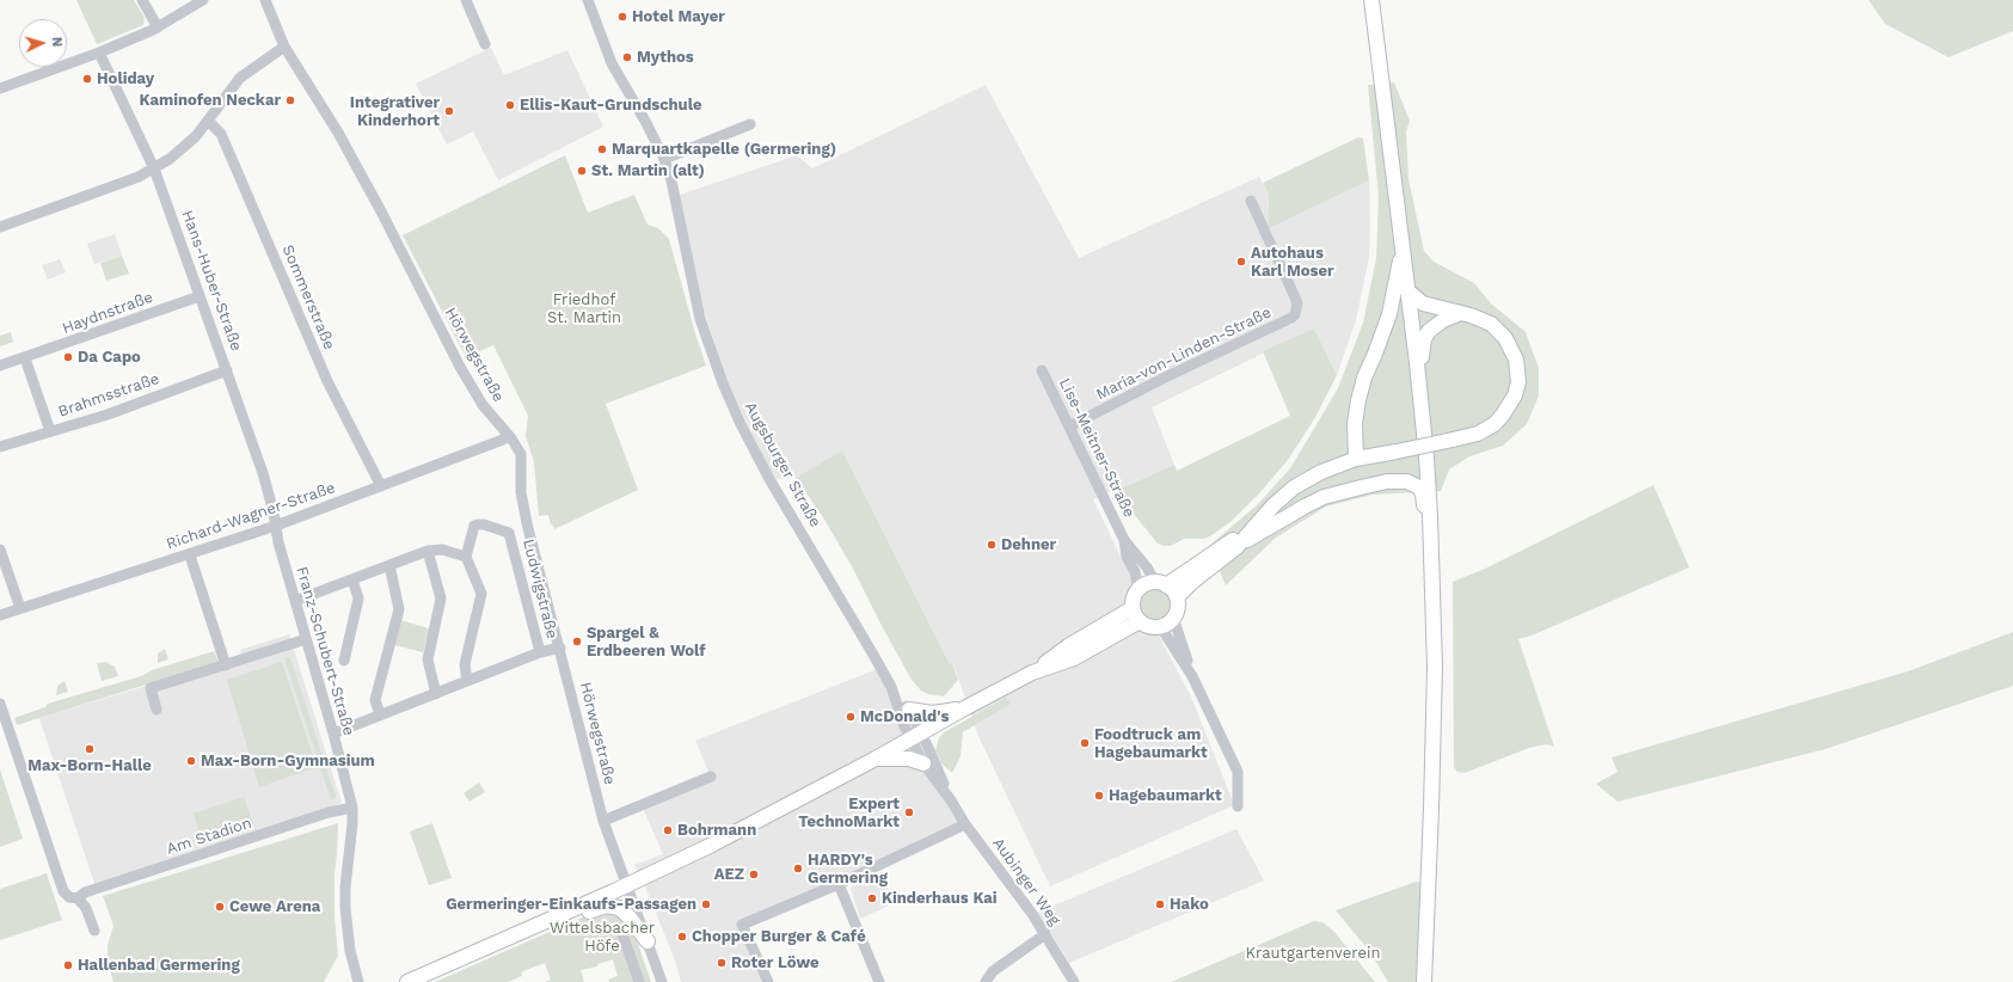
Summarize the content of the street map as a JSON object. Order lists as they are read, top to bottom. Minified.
{"streets":{"street":["Hans-Huber-Straße","Sommerstraße","Haydnstraße","Maria-von-Linden-Straße","Hörwegstraße","Brahmsstraße","Lise-Meitner-Straße","Augsburger Straße","Richard-Wagner-Straße","Ludwigstraße","Franz-Schubert-Straße","Am Stadion","Aubinger Weg"]},"crossings":[["Hans-Huber-Straße","Haydnstraße"],["Hans-Huber-Straße","Brahmsstraße"],["Hans-Huber-Straße","Richard-Wagner-Straße"],["Hans-Huber-Straße","Franz-Schubert-Straße"],["Sommerstraße","Richard-Wagner-Straße"],["Maria-von-Linden-Straße","Lise-Meitner-Straße"],["Hörwegstraße","Richard-Wagner-Straße"],["Hörwegstraße","Ludwigstraße"],["Augsburger Straße","Aubinger Weg"],["Richard-Wagner-Straße","Franz-Schubert-Straße"],["Ludwigstraße","Franz-Schubert-Straße"],["Franz-Schubert-Straße","Am Stadion"]],"parks":["Friedhof St. Martin","Wittelsbacher Höfe","Krautgartenverein"],"places":["Hotel Mayer","Mythos","Holiday","Kaminofen Neckar","Ellis-Kaut-Grundschule","Integrativer Kinderhort","Marquartkapelle (Germering)","St. Martin (alt)","Autohaus Karl Moser","Da Capo","Dehner","Spargel & Erdbeeren Wolf","McDonald's","Foodtruck am Hagebaumarkt","Max-Born-Halle","Max-Born-Gymnasium","Hagebaumarkt","Expert TechnoMarkt","Bohrmann","HARDY's Germering","AEZ","Kinderhaus Kai","Germeringer-Einkaufs-Passagen","Hako","Cewe Arena","Chopper Burger & Café","Roter Löwe","Hallenbad Germering"],"north":"right"}
